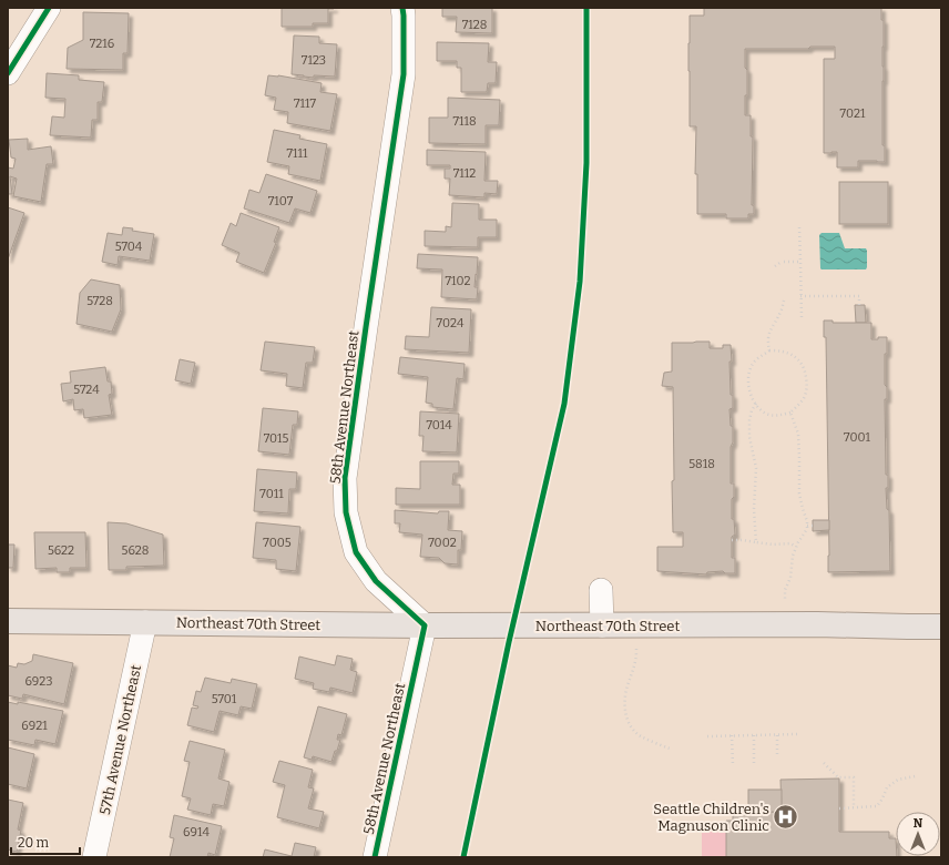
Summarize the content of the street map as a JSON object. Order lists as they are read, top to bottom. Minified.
{"streets":{"main road":["Northeast 70th Street"],"street":["58th Avenue Northeast","57th Avenue Northeast"]},"crossings":[["58th Avenue Northeast","Northeast 70th Street"],["Northeast 70th Street","57th Avenue Northeast"]],"places":{"hospital":["Seattle Children's Magnuson Clinic"]},"house_numbers":["7128","7216","7123","7117","7021","7118","7111","7112","7107","5704","7102","5728","7024","5724","7014","7001","7015","5818","7011","7005","7002","5622","5628","6923","5701","6921","6914"],"scale_bar":"20 m","north":"top"}
